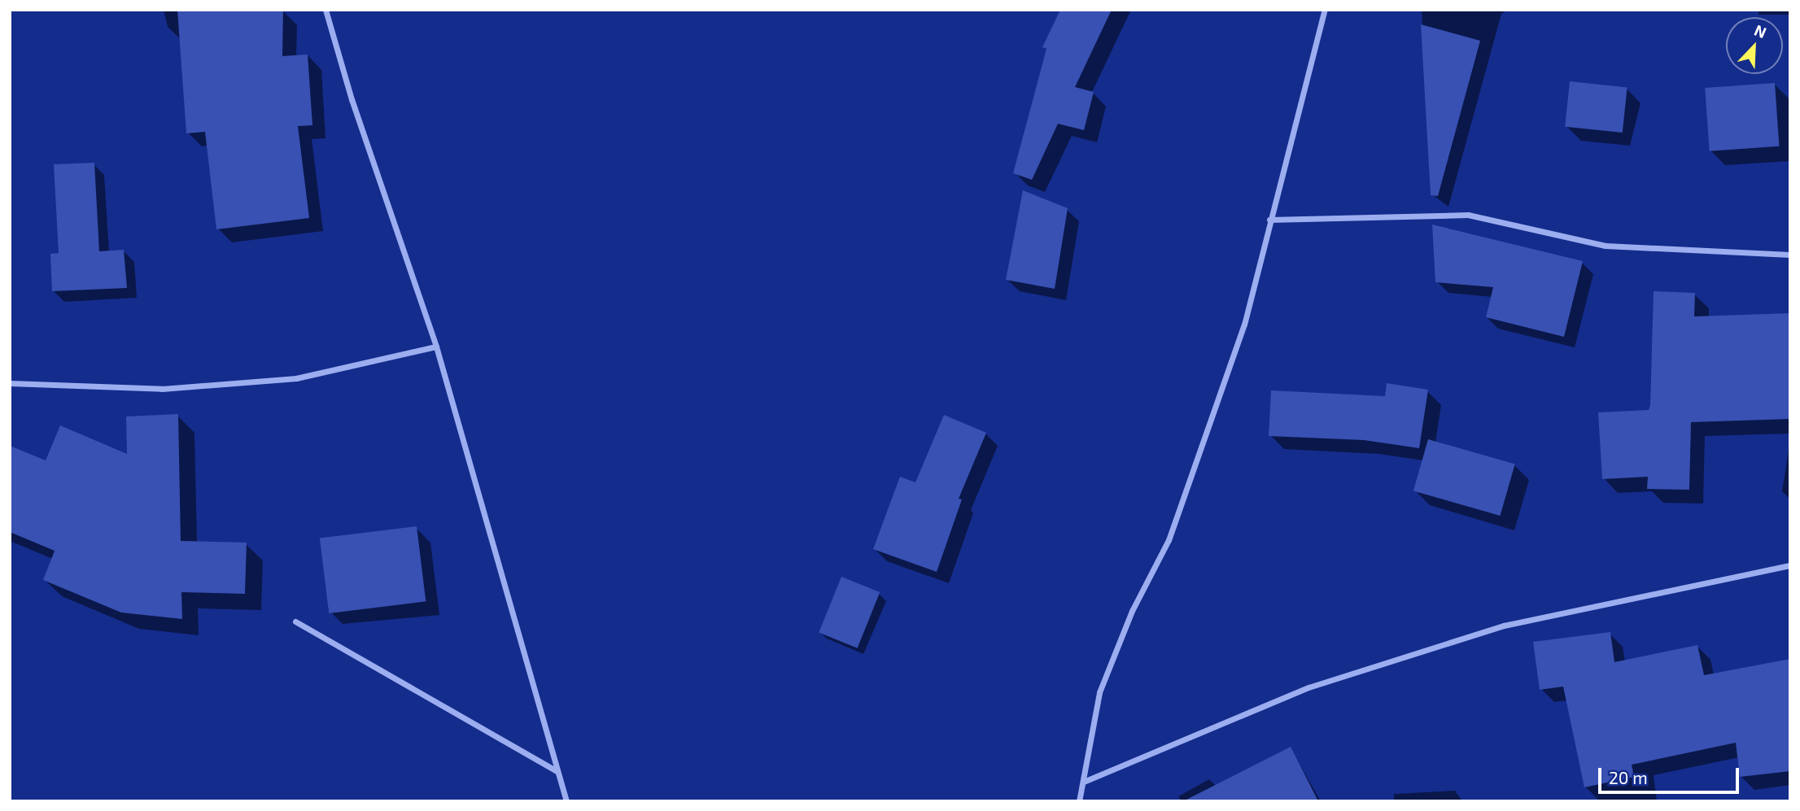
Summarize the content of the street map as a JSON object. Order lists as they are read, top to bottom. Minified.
{"scale_bar":"20 m","north":"top right"}
